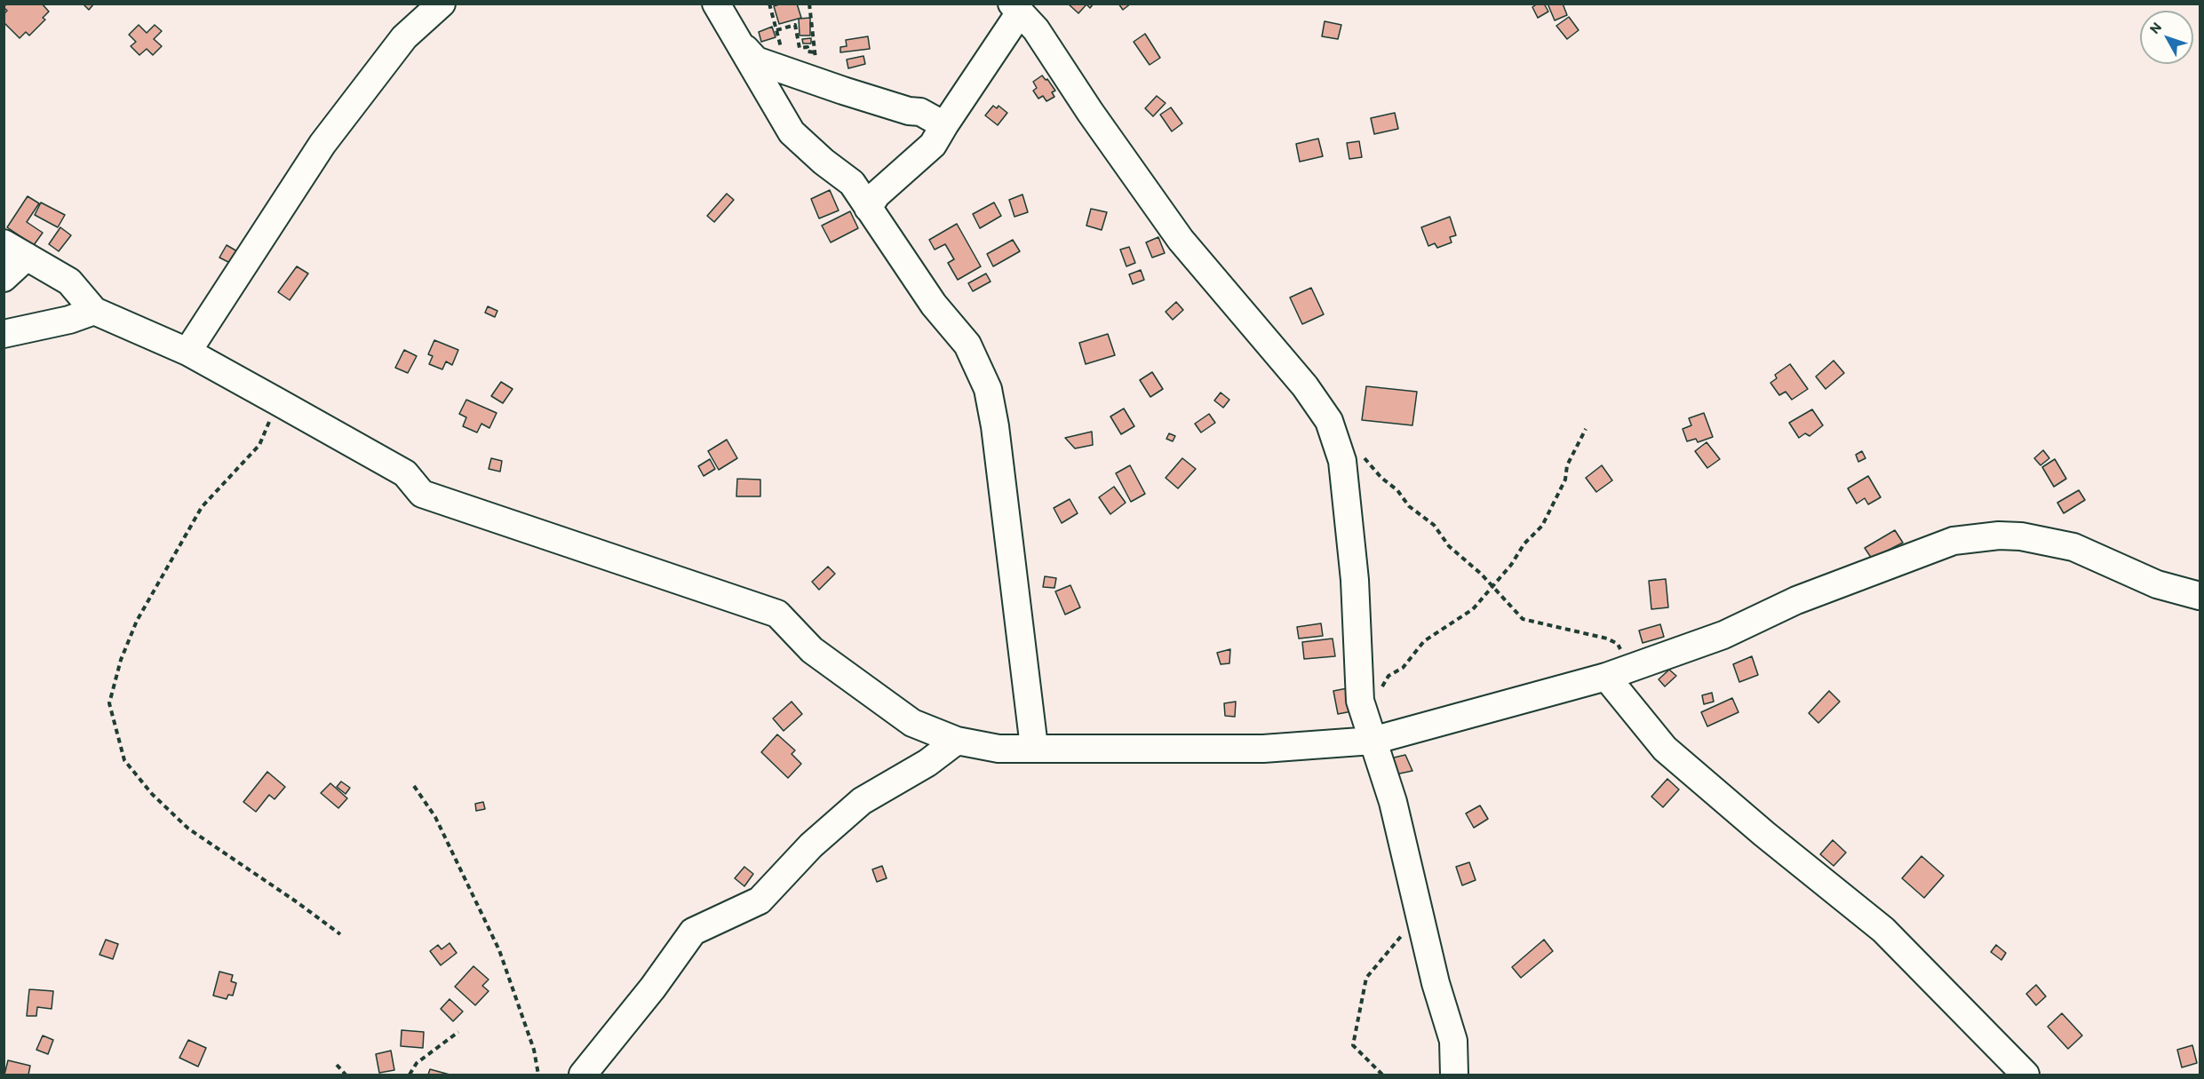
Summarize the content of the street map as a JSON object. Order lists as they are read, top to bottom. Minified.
{"north":"top left"}
